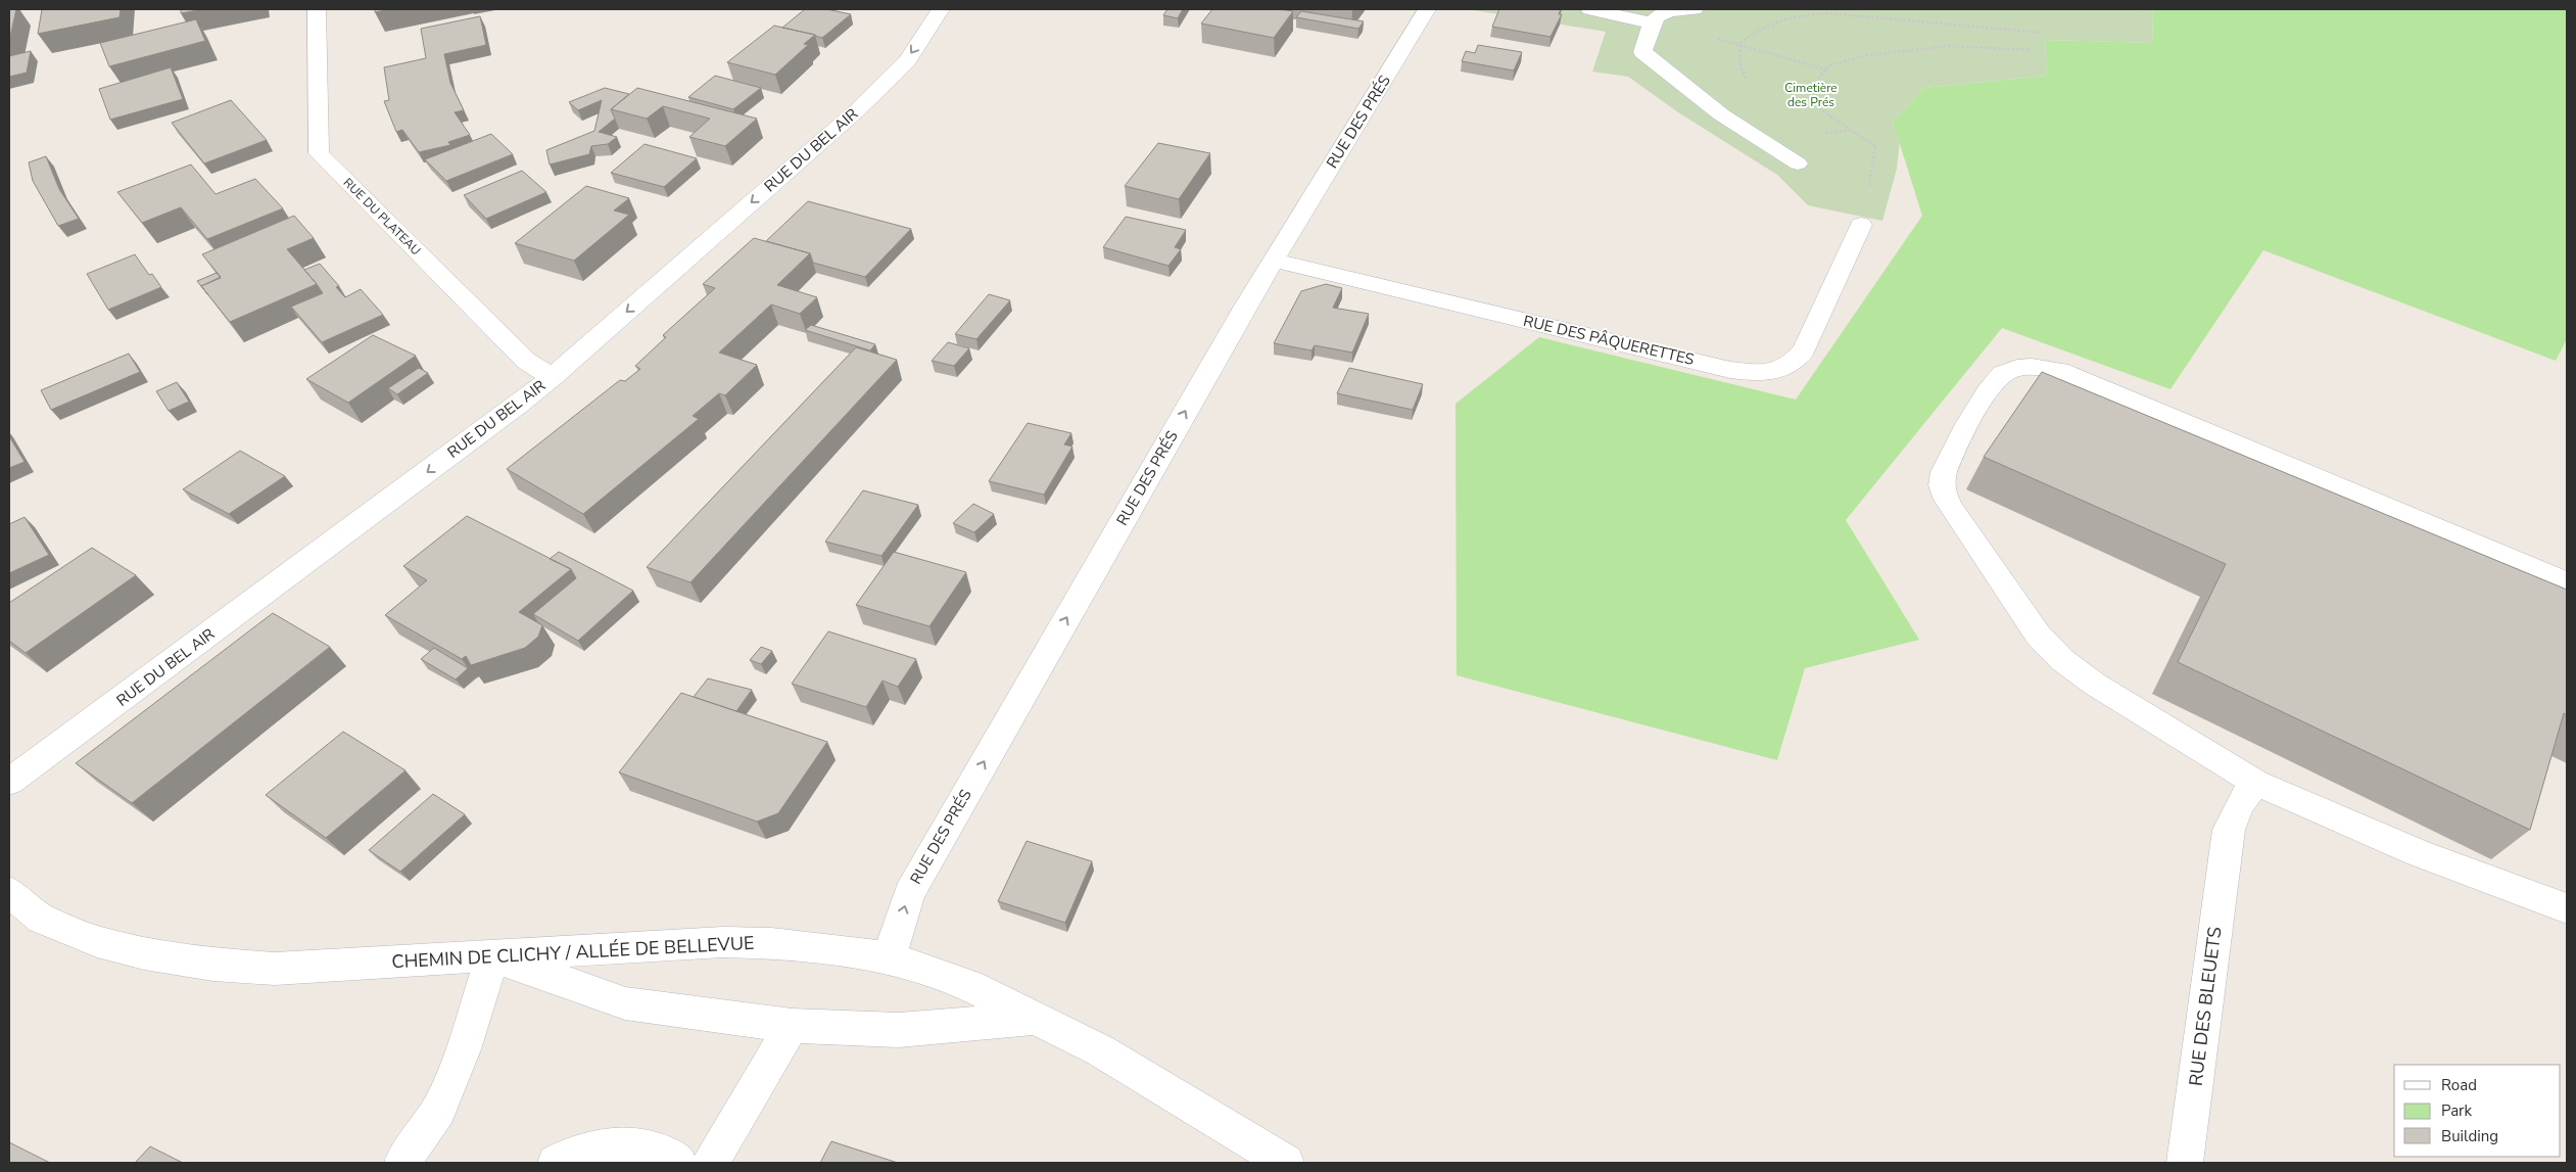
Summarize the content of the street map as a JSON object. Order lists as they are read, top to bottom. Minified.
{"streets":{"street":["RUE DES PRÉS","RUE DU BEL AIR","RUE DU PLATEAU","RUE DES PÂQUERETTES","CHEMIN DE CLICHY / ALLÉE DE BELLEVUE","RUE DES BLEUETS"]},"crossings":[["RUE DES PRÉS","RUE DES PÂQUERETTES"],["RUE DES PRÉS","CHEMIN DE CLICHY / ALLÉE DE BELLEVUE"],["RUE DU BEL AIR","RUE DU PLATEAU"]],"one_way":["RUE DES PRÉS","RUE DU BEL AIR"],"parks":["Cimetière des Prés"],"legend":["Road","Park","Building"]}
